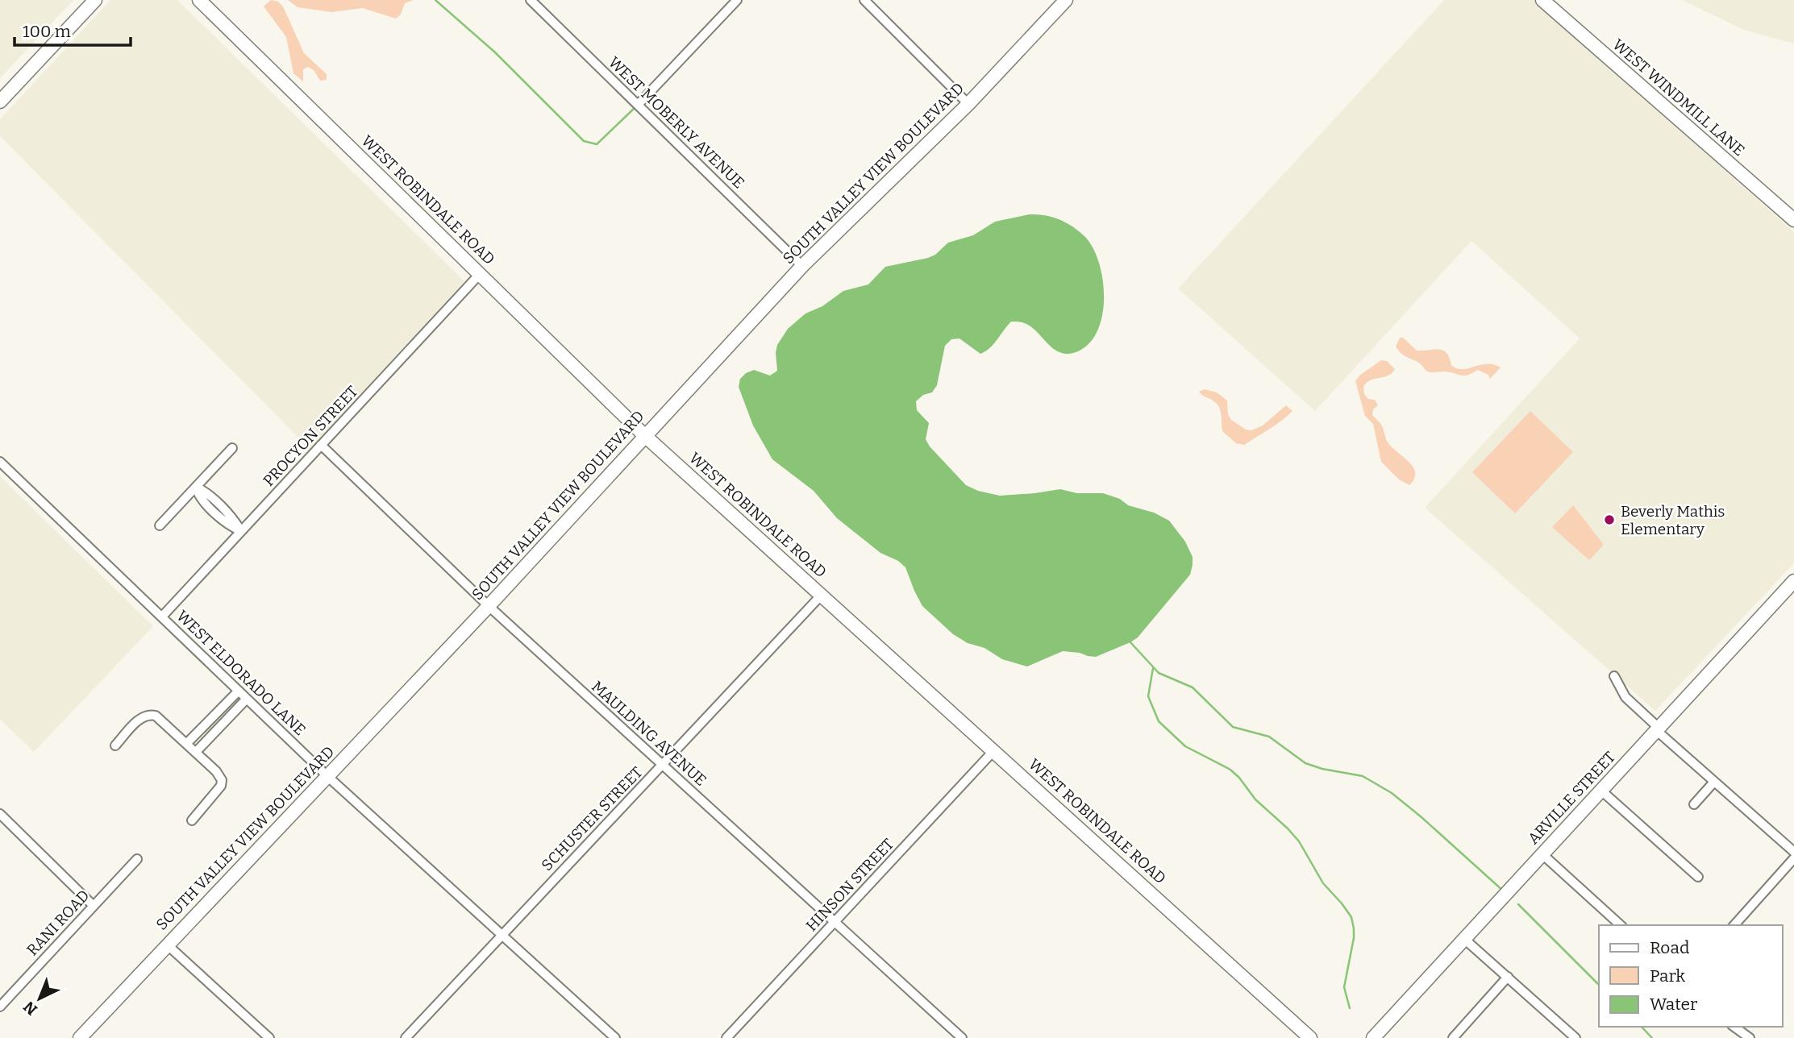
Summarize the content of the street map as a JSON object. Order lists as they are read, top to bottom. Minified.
{"streets":{"street":["WEST WINDMILL LANE","WEST MOBERLY AVENUE","SOUTH VALLEY VIEW BOULEVARD","WEST ROBINDALE ROAD","PROCYON STREET","WEST ELDORADO LANE","MAULDING AVENUE","ARVILLE STREET","SCHUSTER STREET","HINSON STREET","RANI ROAD"]},"crossings":[["WEST MOBERLY AVENUE","SOUTH VALLEY VIEW BOULEVARD"],["SOUTH VALLEY VIEW BOULEVARD","WEST ROBINDALE ROAD"],["SOUTH VALLEY VIEW BOULEVARD","WEST ELDORADO LANE"],["SOUTH VALLEY VIEW BOULEVARD","MAULDING AVENUE"],["WEST ROBINDALE ROAD","PROCYON STREET"],["WEST ROBINDALE ROAD","SCHUSTER STREET"],["WEST ROBINDALE ROAD","HINSON STREET"],["PROCYON STREET","WEST ELDORADO LANE"],["PROCYON STREET","MAULDING AVENUE"],["WEST ELDORADO LANE","SCHUSTER STREET"],["MAULDING AVENUE","SCHUSTER STREET"],["MAULDING AVENUE","HINSON STREET"]],"places":["Beverly Mathis Elementary"],"legend":["Road","Park","Water"],"scale_bar":"100 m","north":"bottom left"}
